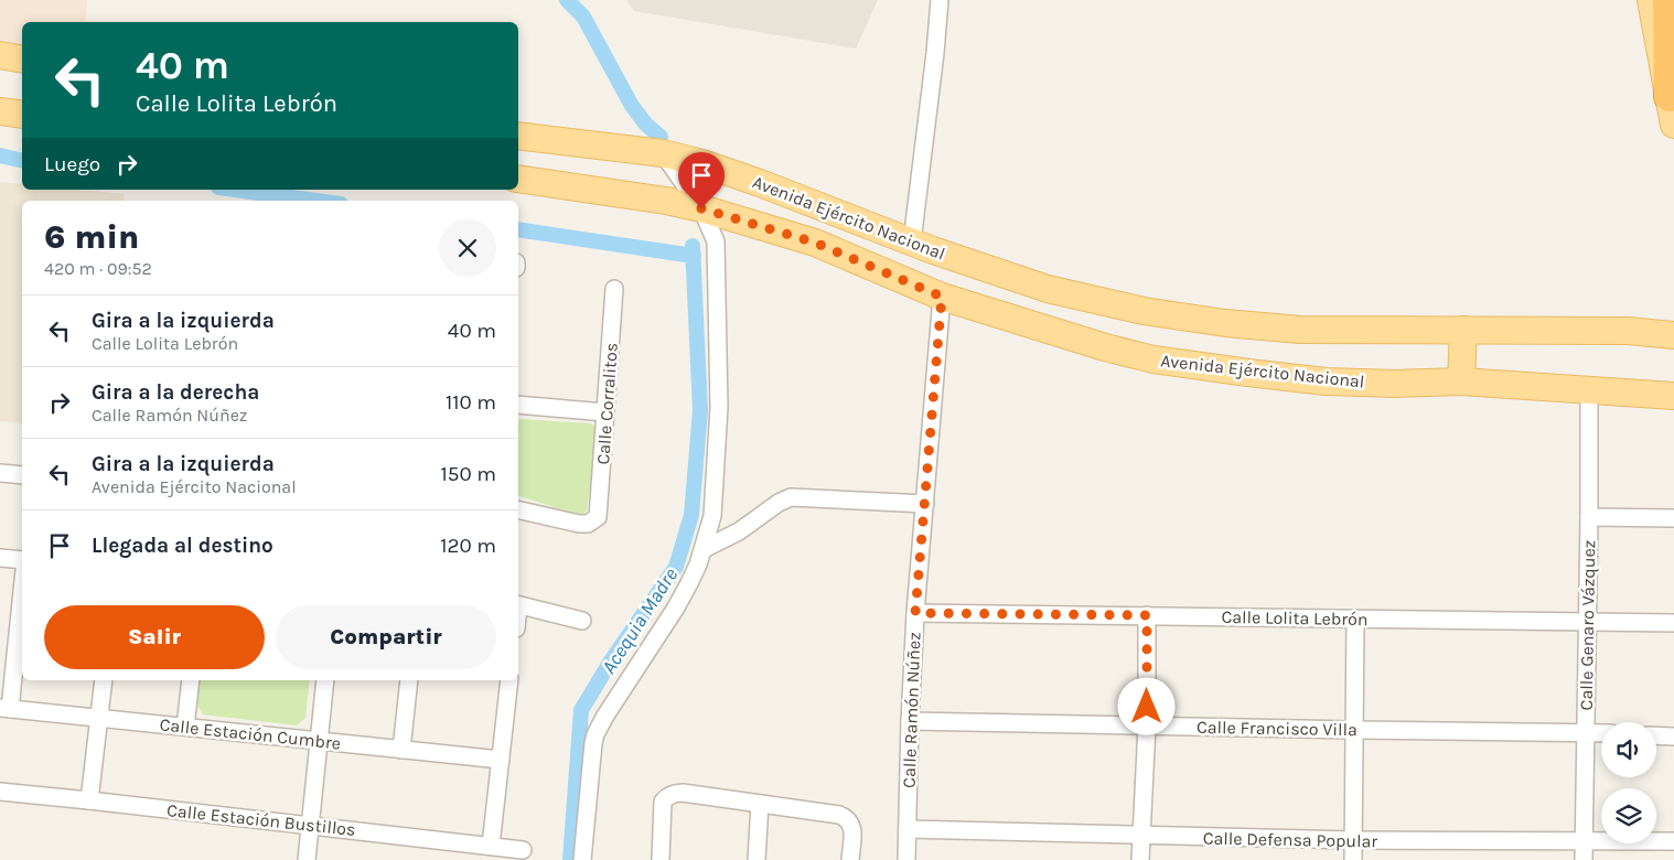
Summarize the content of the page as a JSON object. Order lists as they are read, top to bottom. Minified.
{"streets":{"main road":["Avenida Ejército Nacional"],"street":["Calle Corralitos","Calle Lolita Lebrón","Calle Genaro Vázquez","Calle Ramón Núñez","Calle Francisco Villa","Calle Estación Cumbre","Calle Estación Bustillos","Calle Defensa Popular"]},"crossings":[["Avenida Ejército Nacional","Calle Genaro Vázquez"],["Avenida Ejército Nacional","Calle Ramón Núñez"],["Calle Lolita Lebrón","Calle Genaro Vázquez"],["Calle Lolita Lebrón","Calle Ramón Núñez"],["Calle Genaro Vázquez","Calle Francisco Villa"],["Calle Genaro Vázquez","Calle Defensa Popular"],["Calle Ramón Núñez","Calle Francisco Villa"],["Calle Ramón Núñez","Calle Defensa Popular"]],"water":["Acequia Madre"],"page":{"turn":["40 m","Calle Lolita Lebrón"],"then":"Luego","heading":["6 min","420 m · 09:52"],"list":[{"name":"Gira a la izquierda","note":"Calle Lolita Lebrón","value":"40 m"},{"name":"Gira a la derecha","note":"Calle Ramón Núñez","value":"110 m"},{"name":"Gira a la izquierda","note":"Avenida Ejército Nacional","value":"150 m"},{"name":"Llegada al destino","value":"120 m"}],"buttons":["Salir","Compartir"]}}
